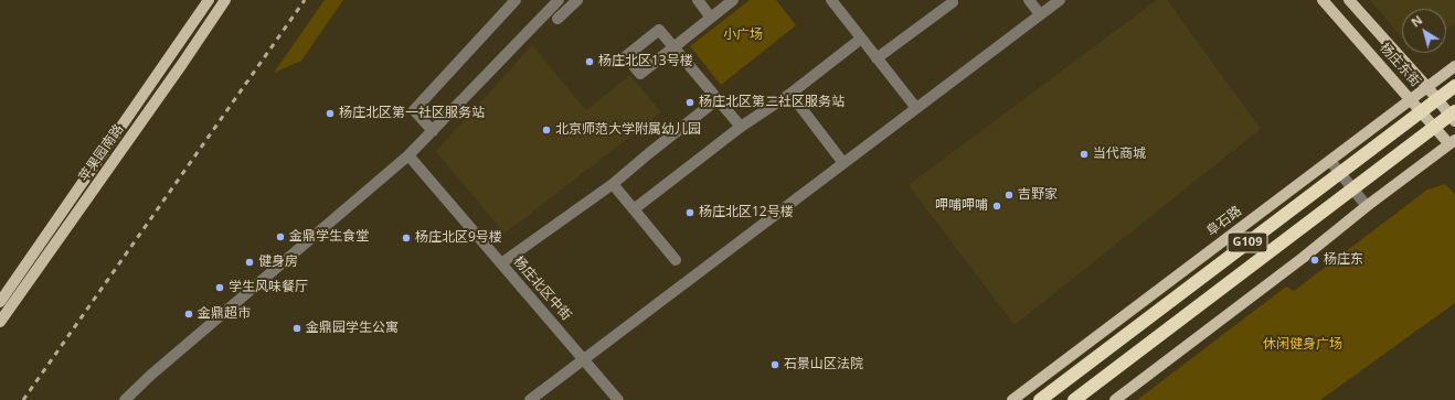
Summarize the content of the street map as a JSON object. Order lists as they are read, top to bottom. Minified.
{"streets":{"highway":["G109"],"main road":["杨庄东街","苹果园南路","阜石路"],"street":["杨庄北区中街"]},"crossings":[["杨庄东街","阜石路"]],"parks":["小广场","休闲健身广场"],"places":["杨庄北区13号楼","杨庄北区第二社区服务站","杨庄北区第一社区服务站","北京师范大学附属幼儿园","当代商城","吉野家","呷哺呷哺","杨庄北区12号楼","金鼎学生食堂","杨庄北区9号楼","杨庄东","健身房","学生风味餐厅","金鼎超市","金鼎园学生公寓","石景山区法院"],"north":"top left"}
